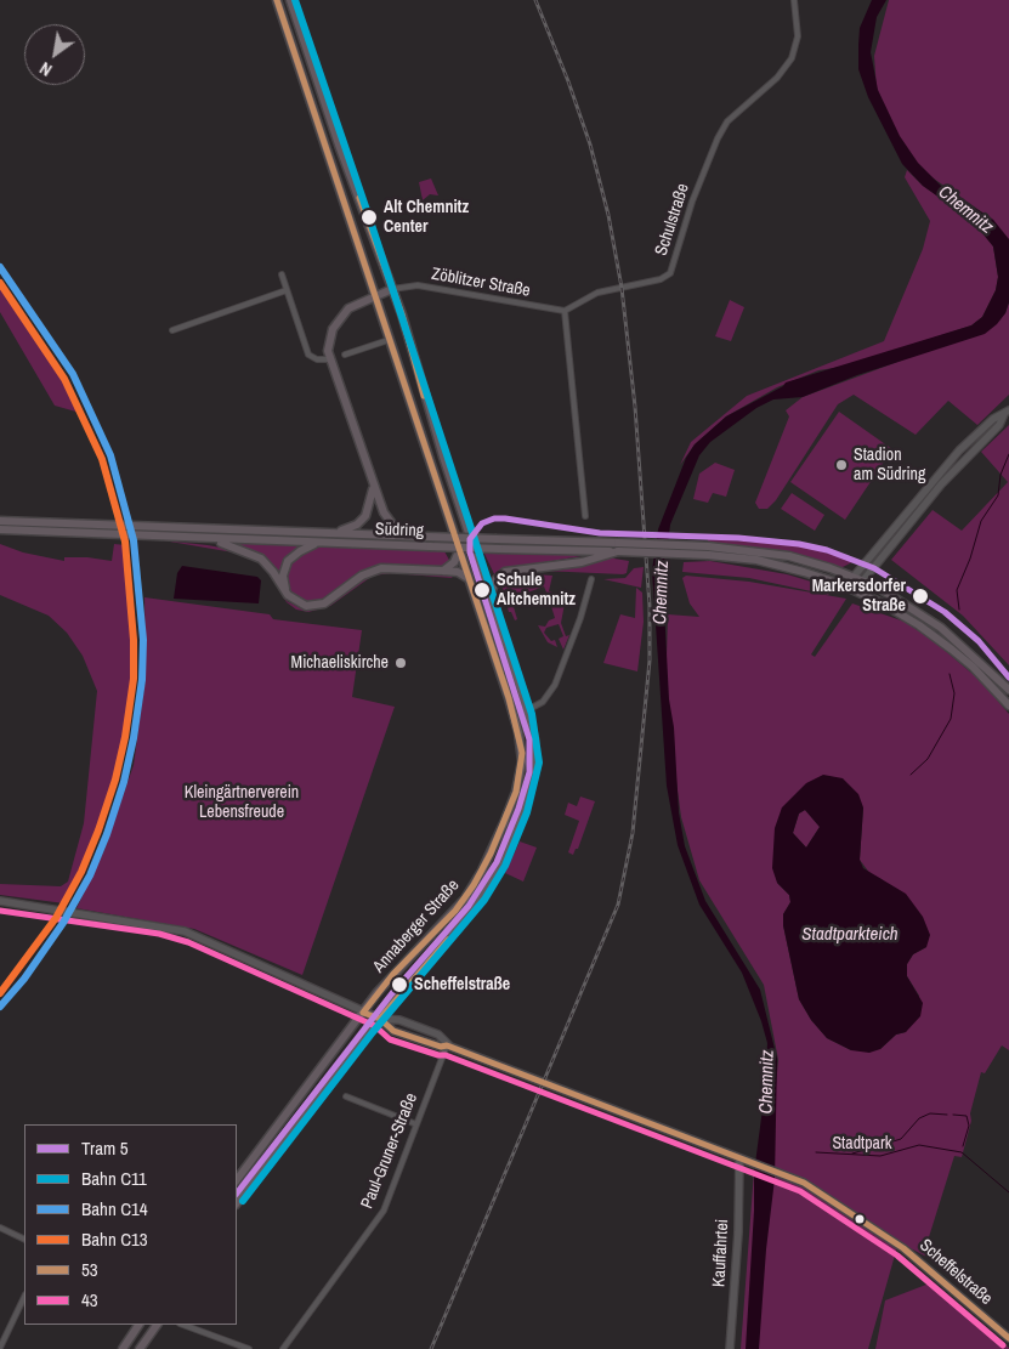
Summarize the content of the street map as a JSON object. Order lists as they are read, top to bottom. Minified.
{"streets":{"main road":["Südring","Annaberger Straße","Kauffahrtei","Scheffelstraße"],"street":["Schulstraße","Zöblitzer Straße","Paul-Gruner-Straße"]},"crossings":[["Schulstraße","Zöblitzer Straße"],["Zöblitzer Straße","Annaberger Straße"],["Annaberger Straße","Scheffelstraße"],["Paul-Gruner-Straße","Scheffelstraße"],["Kauffahrtei","Scheffelstraße"]],"water":["Chemnitz","Stadtparkteich"],"parks":["Kleingärtnerverein Lebensfreude","Stadtpark"],"places":["Alt Chemnitz Center","Stadion am Südring","Schule Altchemnitz","Markersdorfer Straße","Michaeliskirche","Scheffelstraße"],"lines":["rail line C11","transit line 53","rail line C14","rail line C13","tram line 5","transit line 43"],"legend":["Tram 5","Bahn C11","Bahn C14","Bahn C13","53","43"],"north":"bottom left"}
